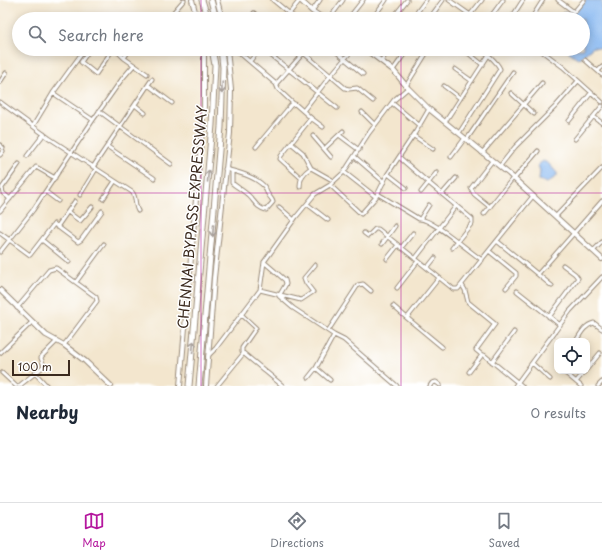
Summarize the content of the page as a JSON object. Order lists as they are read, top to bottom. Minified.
{"streets":{"highway":["CHENNAI BYPASS EXPRESSWAY"]},"scale_bar":"100 m","page":{"search":"Search here","scale":"100 m","heading":["Nearby","0 results"],"nav":["Map","Directions","Saved"]}}
